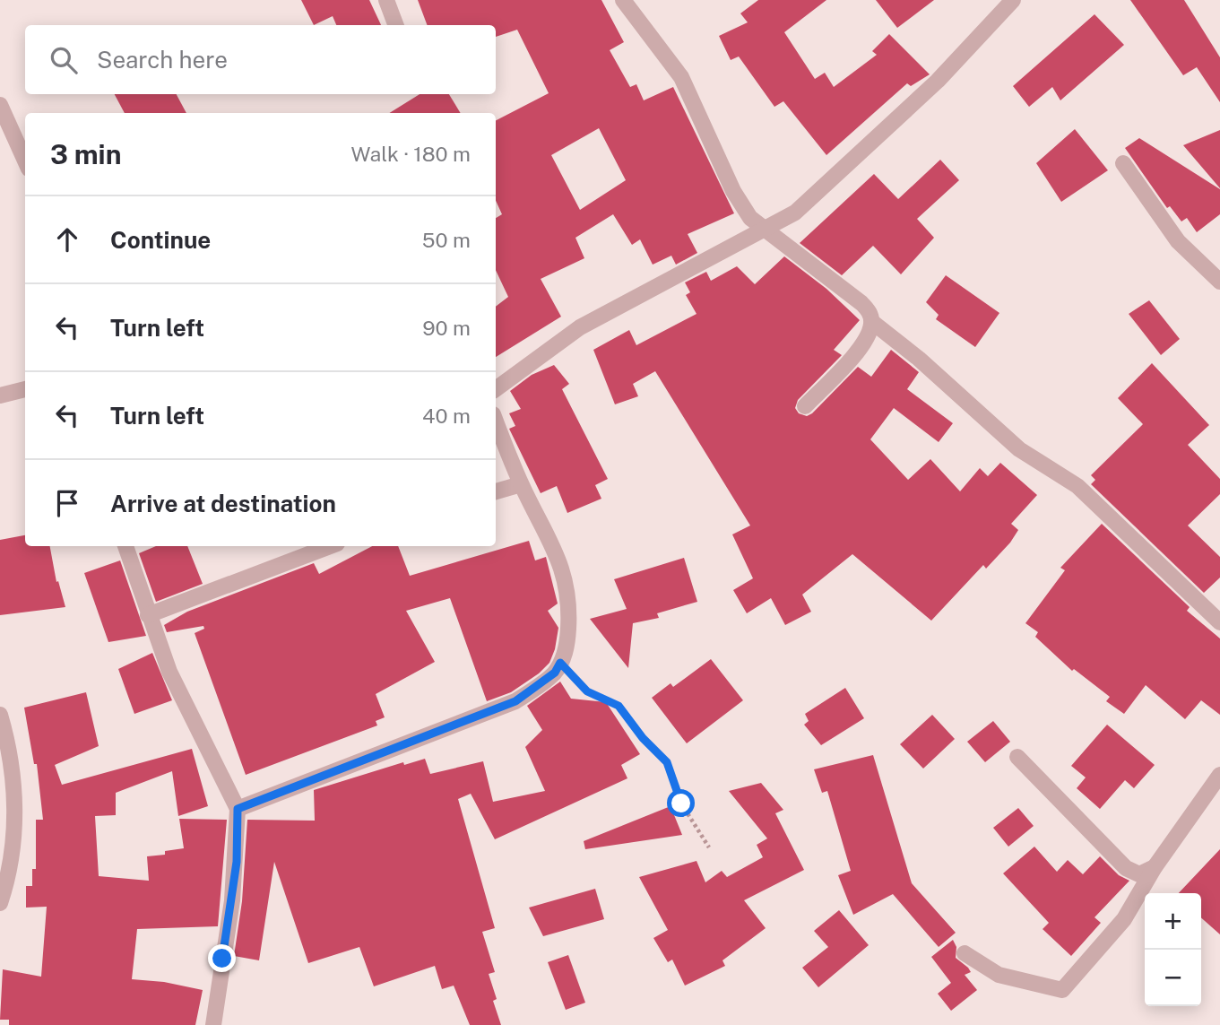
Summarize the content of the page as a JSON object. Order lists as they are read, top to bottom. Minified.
{"page":{"search":"Search here","heading":["3 min","Walk · 180 m"],"list":[["Continue","50 m"],["Turn left","90 m"],["Turn left","40 m"],"Arrive at destination"],"map_buttons":["+","−"]}}
